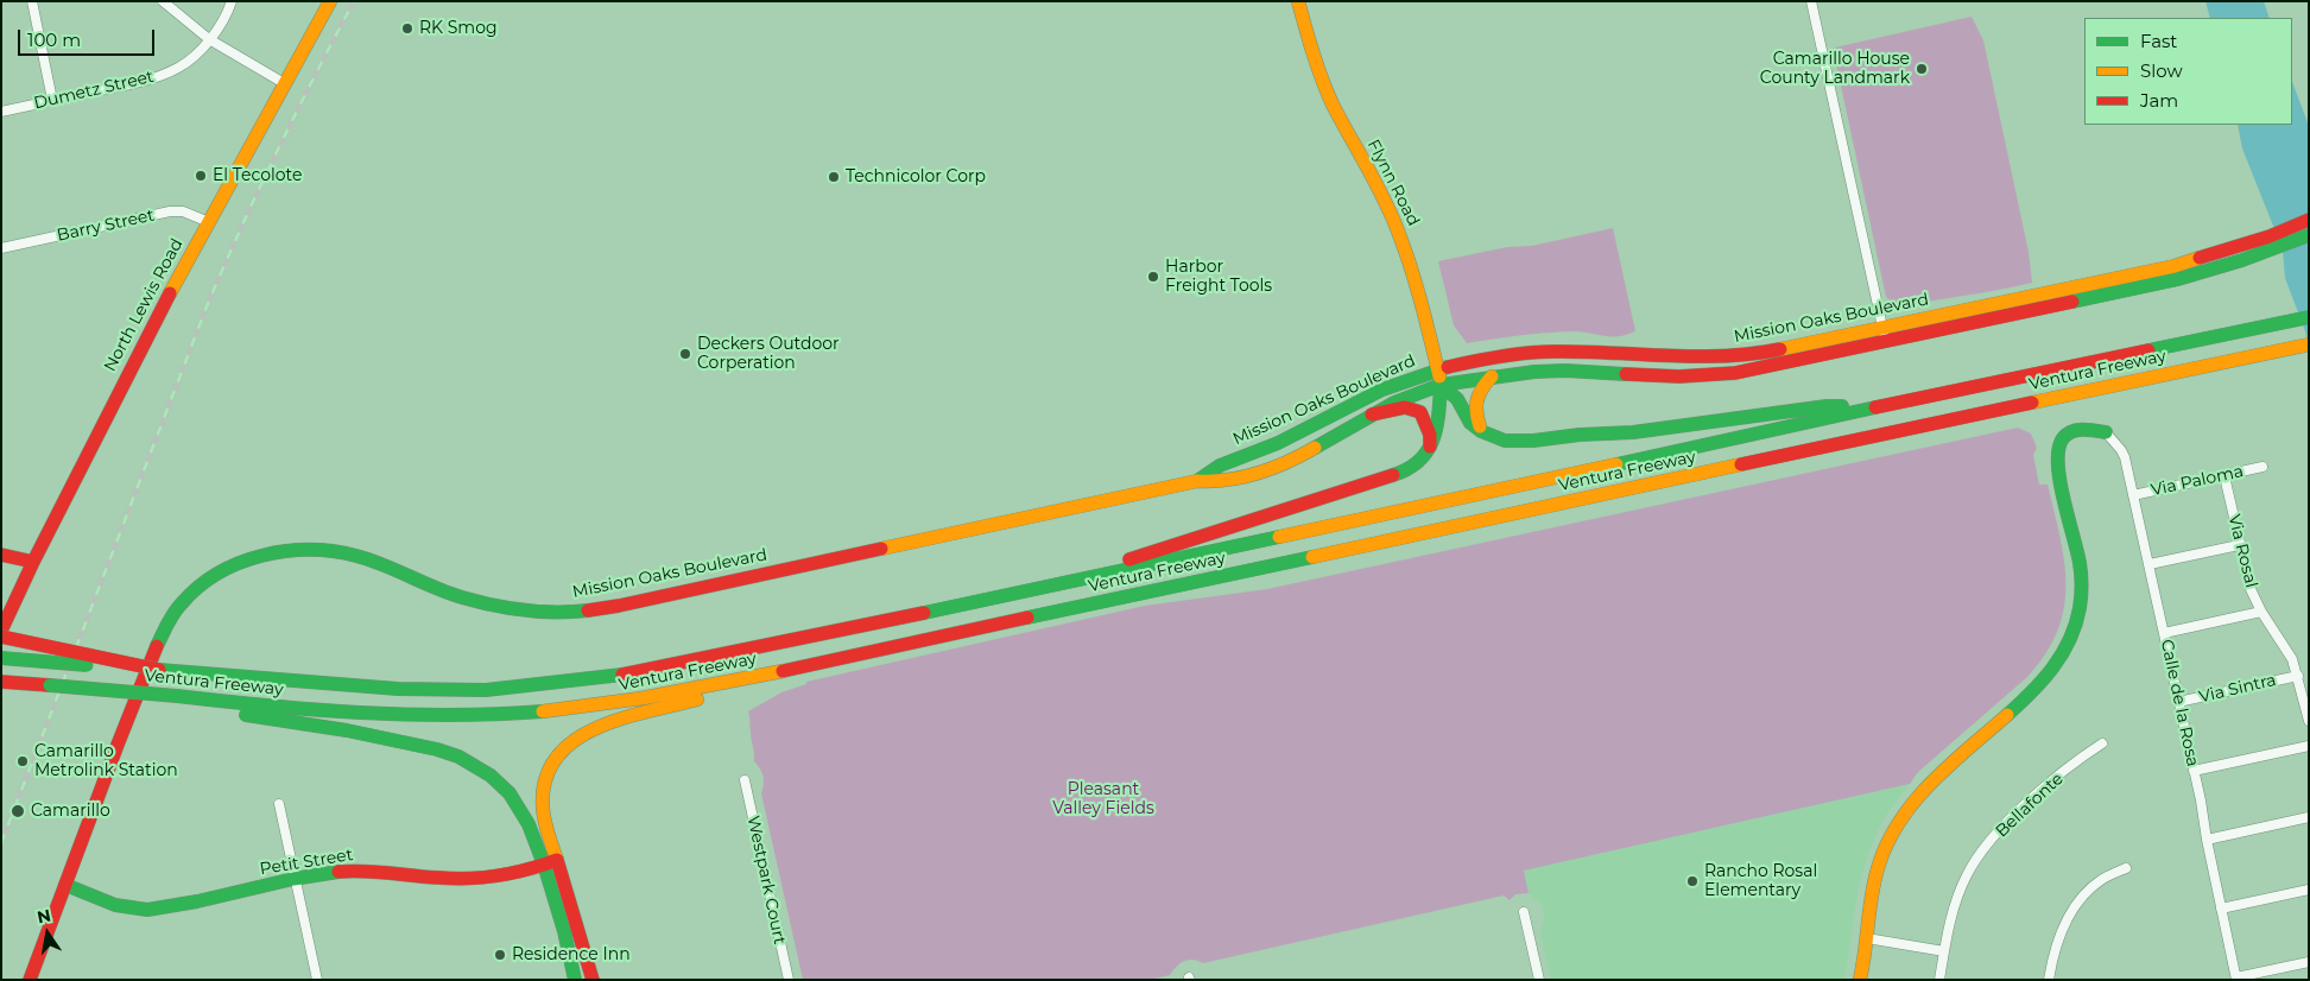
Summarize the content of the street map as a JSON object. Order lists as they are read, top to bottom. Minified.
{"streets":{"main road":["Flynn Road","North Lewis Road","Mission Oaks Boulevard","Ventura Freeway","Petit Street"],"street":["Dumetz Street","Barry Street","Via Paloma","Via Rosal","Via Sintra","Calle de la Rosa","Bellafonte","Westpark Court"]},"crossings":[["Flynn Road","Mission Oaks Boulevard"],["Barry Street","North Lewis Road"],["Mission Oaks Boulevard","Petit Street"],["Via Paloma","Via Rosal"],["Via Paloma","Calle de la Rosa"],["Via Rosal","Via Sintra"],["Via Sintra","Calle de la Rosa"]],"parks":["Pleasant Valley Fields"],"places":["RK Smog","Camarillo House County Landmark","El Tecolote","Technicolor Corp","Harbor Freight Tools","Deckers Outdoor Corperation","Camarillo Metrolink Station","Camarillo","Rancho Rosal Elementary","Residence Inn"],"legend":["Fast","Slow","Jam"],"scale_bar":"100 m","north":"top"}
